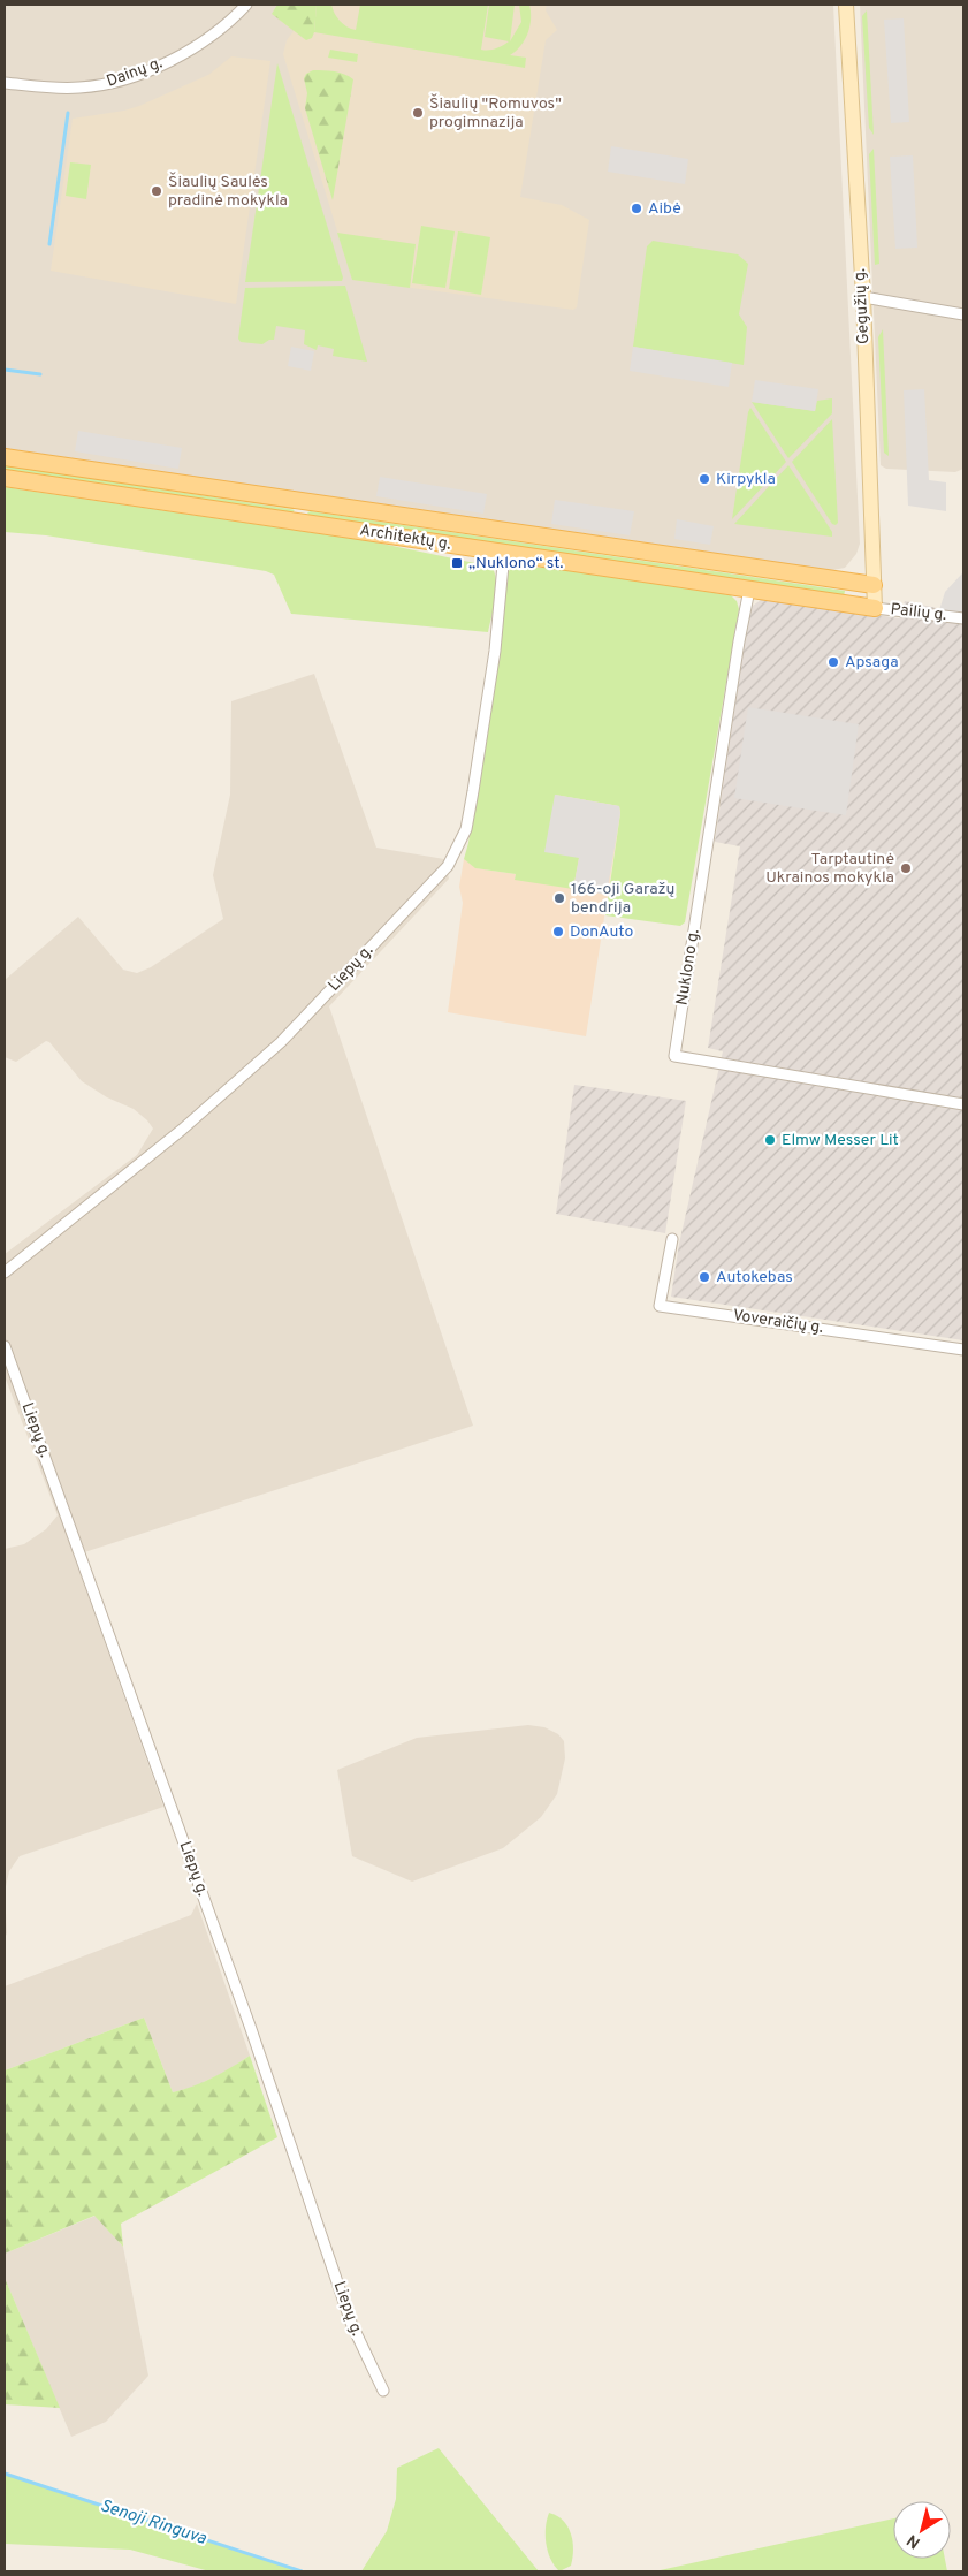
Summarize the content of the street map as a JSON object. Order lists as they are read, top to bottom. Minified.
{"streets":{"main road":["Gegužių g.","Architektų g."],"street":["Dainų g.","Pailių g.","Nuklono g.","Liepų g.","Voveraičių g."]},"crossings":[["Gegužių g.","Architektų g."],["Gegužių g.","Pailių g."],["Architektų g.","Pailių g."],["Architektų g.","Nuklono g."],["Architektų g.","Liepų g."]],"water":["Senoji Ringuva"],"places":{"other":["Šiaulių \"Romuvos\" progimnazija","Šiaulių Saulės pradinė mokykla","Aibė","Kirpykla","Apsaga","Tarptautinė Ukrainos mokykla","166-oji Garažų bendrija","DonAuto","Elmw Messer Lit","Autokebas"],"transit":["„Nuklono“ st."]},"north":"bottom left"}
